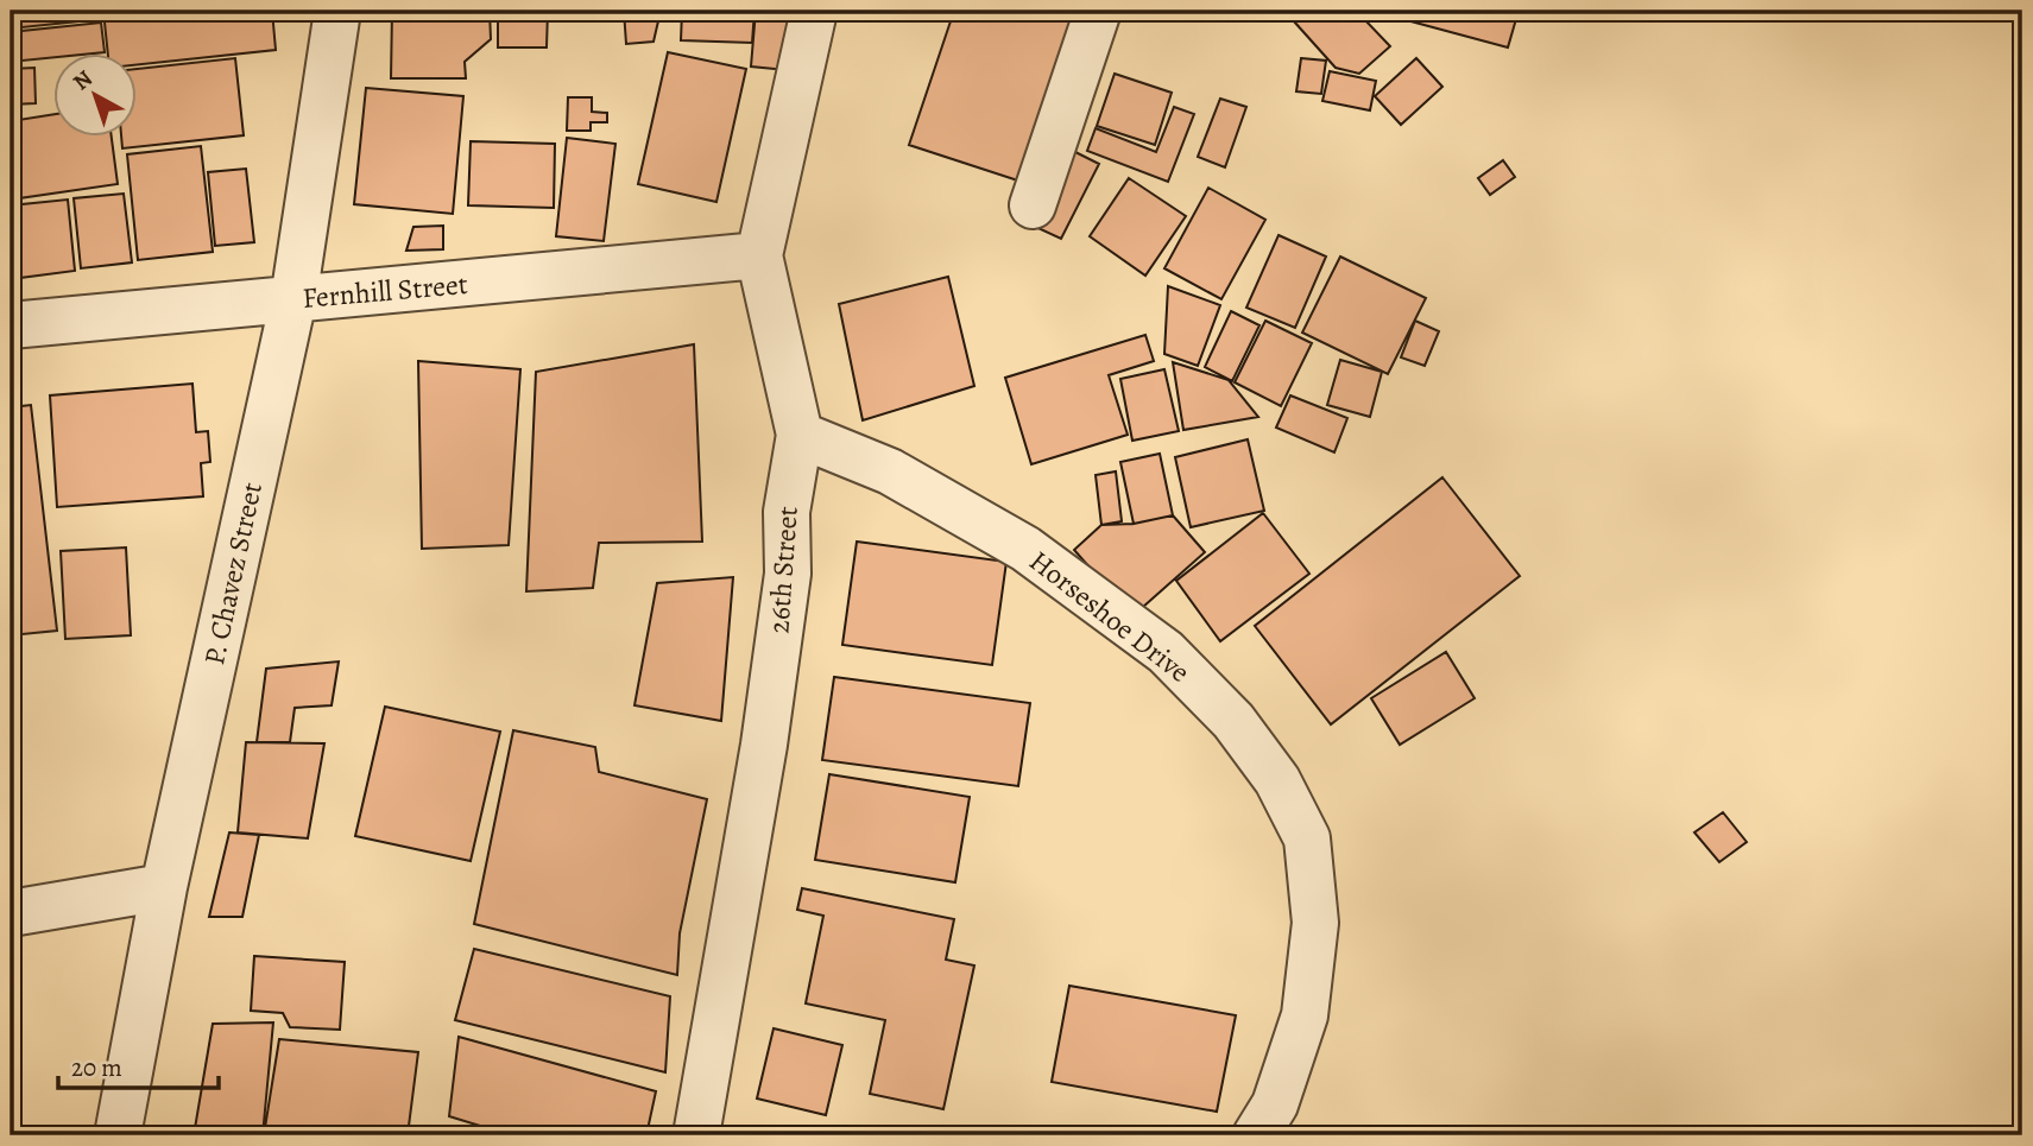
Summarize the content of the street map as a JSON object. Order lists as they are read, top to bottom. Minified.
{"streets":{"street":["Fernhill Street","26th Street","P. Chavez Street","Horseshoe Drive"]},"crossings":[["Fernhill Street","26th Street"],["Fernhill Street","P. Chavez Street"],["26th Street","Horseshoe Drive"]],"scale_bar":"20 m","north":"top left"}
